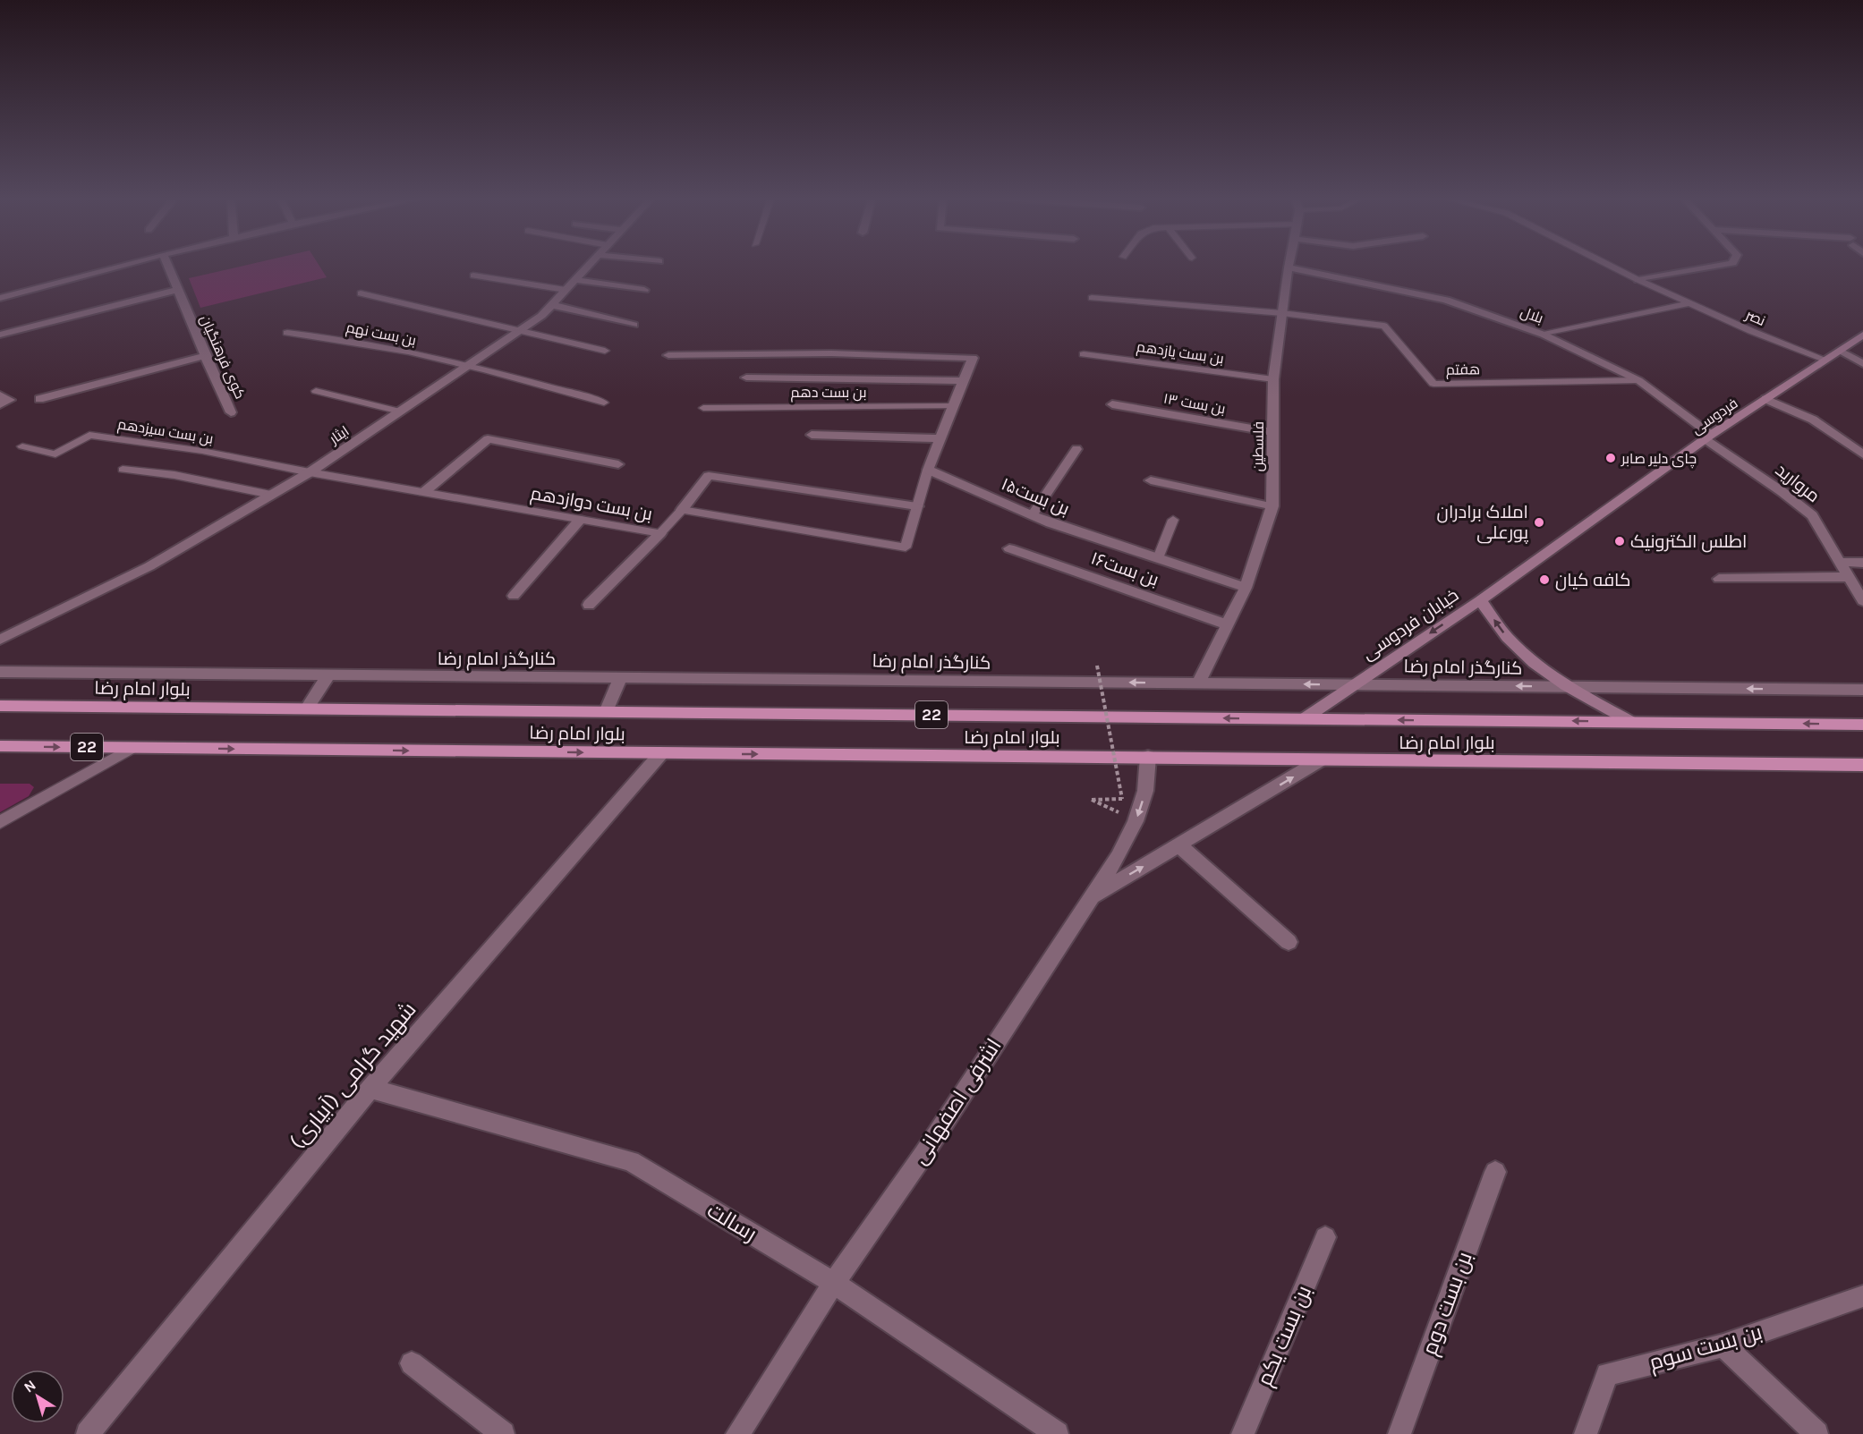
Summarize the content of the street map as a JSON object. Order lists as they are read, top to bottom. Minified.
{"streets":{"highway":["بلوار امام رضا","22"],"main road":["فردوسی","خیابان فردوسی"],"street":["بلال","کوی فرهنگیان","بن بست ۱۳","ایثار","فلسطین","مروارید","بن بست۱۵","بن بست۱۶","کنارگذر امام رضا","شهید گرامی (آبیاری)","اشرفی اصفهانی","رسالت","بن بست دوم","بن بست یکم","بن بست سوم"],"lane":["نصر","بن بست نهم","بن بست یازدهم","هفتم","بن بست دهم","بن بست سیزدهم","بن بست دوازدهم"]},"crossings":[["بلال","هفتم"],["بلال","فردوسی"],["بلال","فلسطین"],["بلال","مروارید"],["نصر","فردوسی"],["بن بست نهم","ایثار"],["بن بست یازدهم","فلسطین"],["هفتم","فلسطین"],["بن بست ۱۳","فلسطین"],["فردوسی","مروارید"],["فردوسی","خیابان فردوسی"],["بن بست سیزدهم","ایثار"],["بن بست سیزدهم","بن بست دوازدهم"],["ایثار","بن بست دوازدهم"],["فلسطین","بن بست۱۵"],["فلسطین","بن بست۱۶"],["فلسطین","کنارگذر امام رضا"],["خیابان فردوسی","کنارگذر امام رضا"],["خیابان فردوسی","بلوار امام رضا"],["بلوار امام رضا","شهید گرامی (آبیاری)"],["بلوار امام رضا","اشرفی اصفهانی"],["شهید گرامی (آبیاری)","رسالت"],["اشرفی اصفهانی","رسالت"]],"one_way":["کنارگذر امام رضا"],"places":["چای دلیر صابر","املاک برادران پورعلی","اطلس الکترونیک","کافه کیان"],"north":"top left"}
